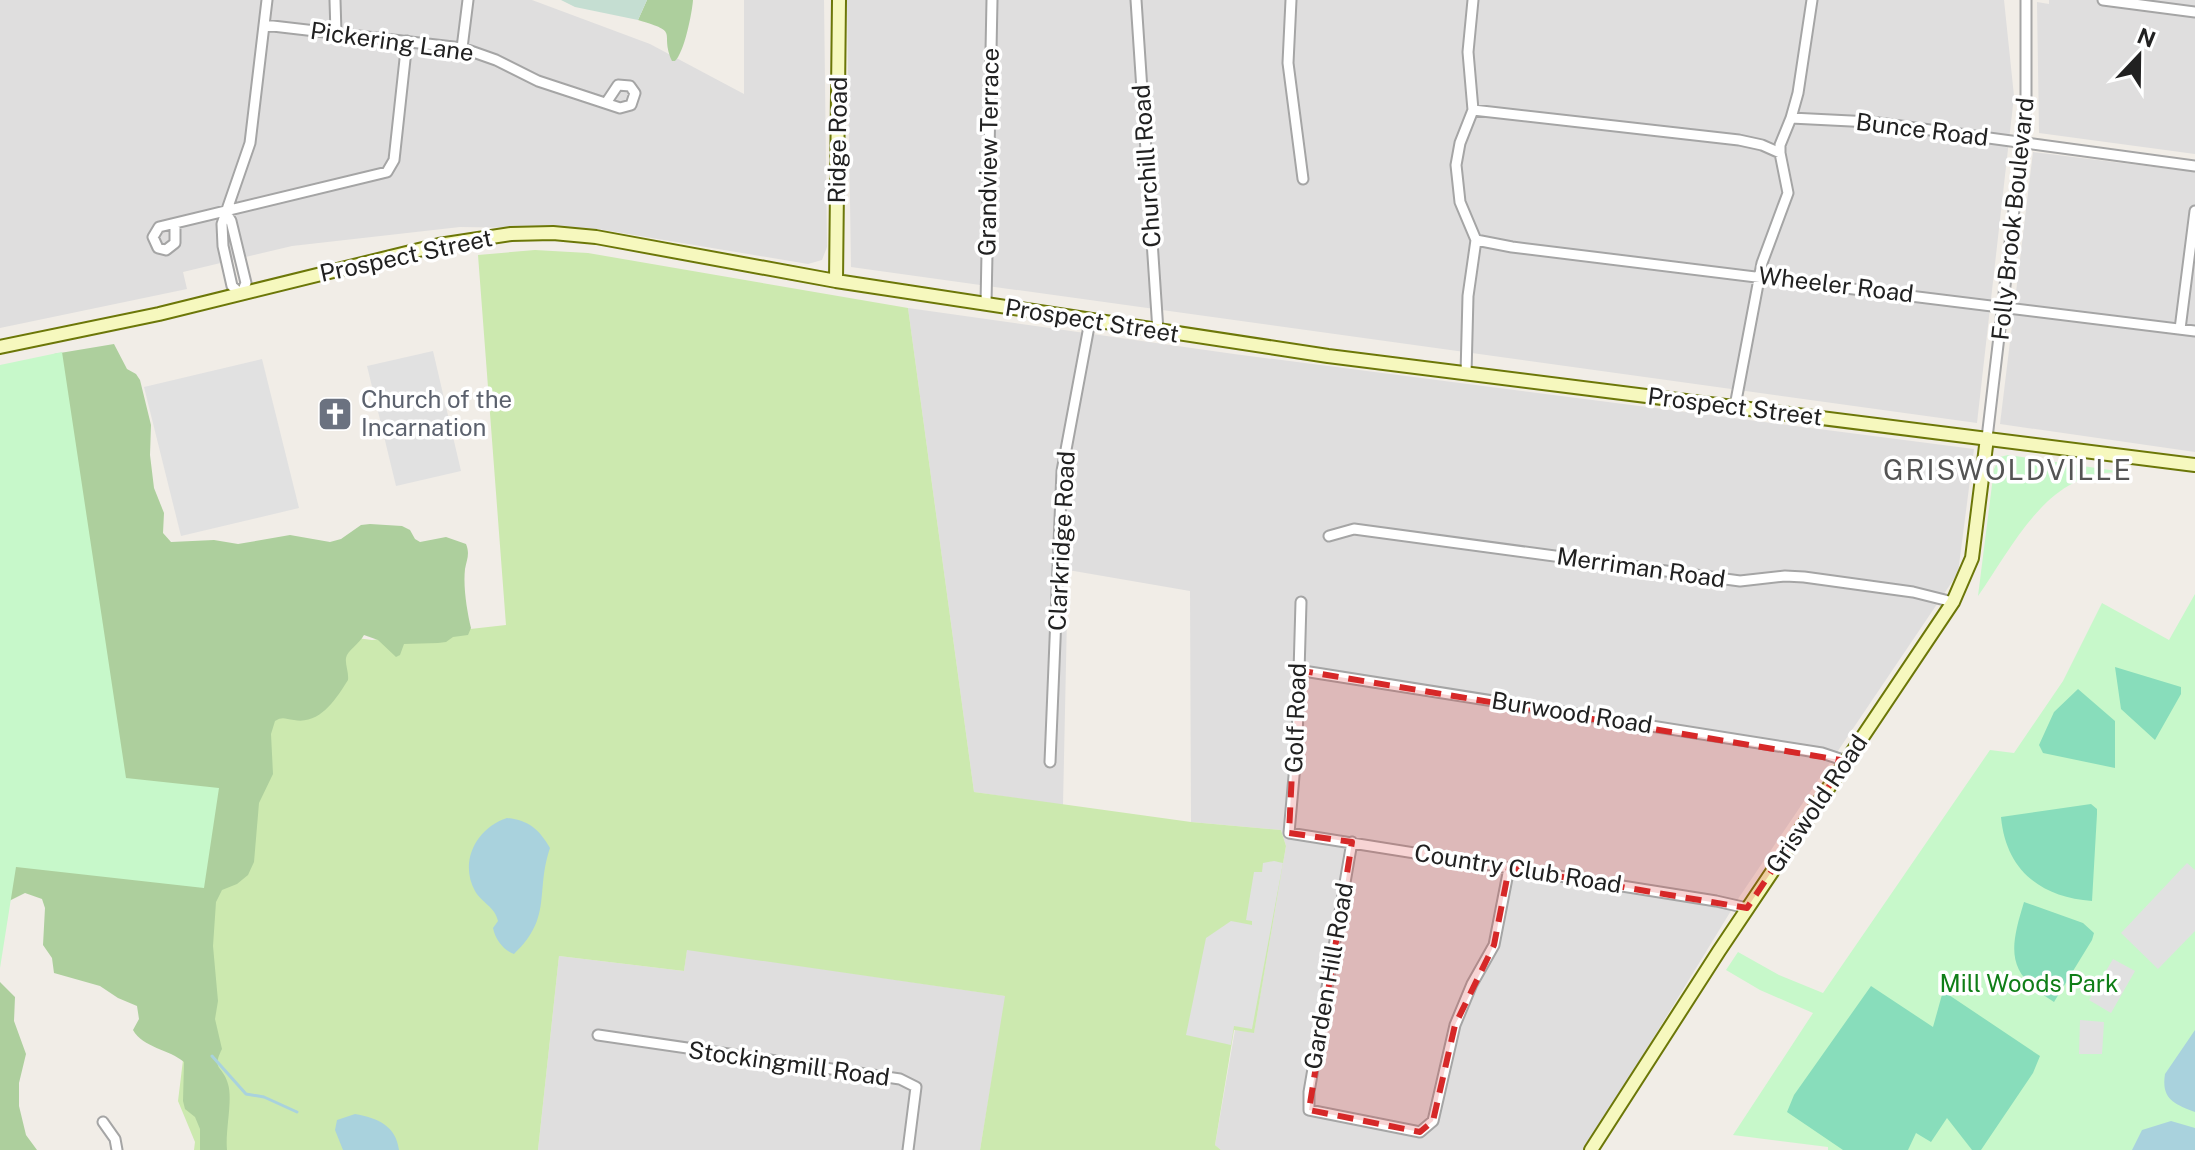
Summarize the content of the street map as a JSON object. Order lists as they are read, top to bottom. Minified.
{"streets":{"main road":["Ridge Road","Prospect Street","Griswold Road"],"street":["Pickering Lane","Bunce Road","Grandview Terrace","Churchill Road","Folly Brook Boulevard","Wheeler Road","Clarkridge Road","Merriman Road","Burwood Road","Golf Road","Country Club Road","Garden Hill Road","Stockingmill Road"]},"crossings":[["Bunce Road","Folly Brook Boulevard"],["Ridge Road","Prospect Street"],["Grandview Terrace","Prospect Street"],["Churchill Road","Prospect Street"],["Folly Brook Boulevard","Prospect Street"],["Folly Brook Boulevard","Wheeler Road"],["Folly Brook Boulevard","Griswold Road"],["Prospect Street","Clarkridge Road"],["Prospect Street","Griswold Road"],["Merriman Road","Griswold Road"],["Burwood Road","Golf Road"],["Burwood Road","Griswold Road"],["Golf Road","Country Club Road"],["Griswold Road","Country Club Road"],["Country Club Road","Garden Hill Road"]],"districts":["GRISWOLDVILLE"],"parks":["Mill Woods Park"],"places":{"church":["Church of the Incarnation"]},"north":"top"}
